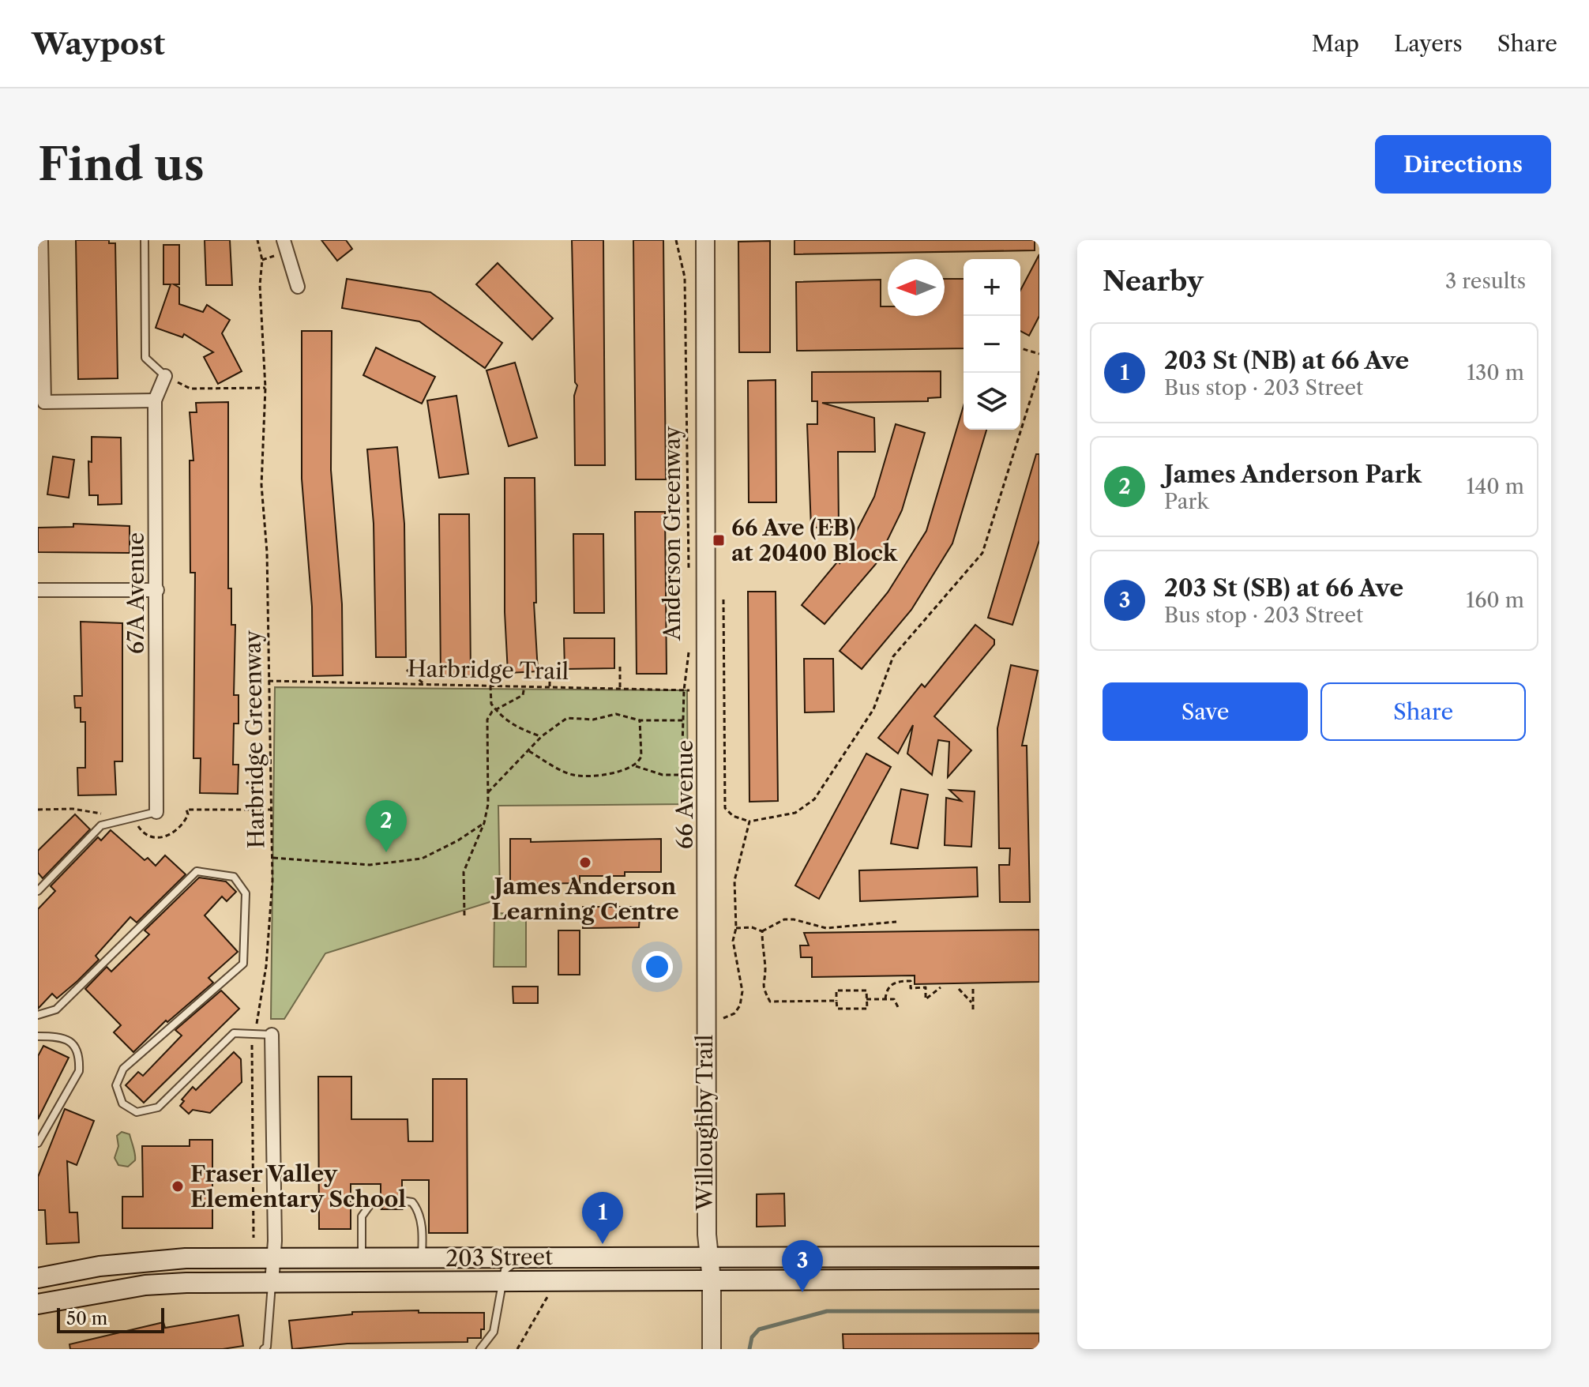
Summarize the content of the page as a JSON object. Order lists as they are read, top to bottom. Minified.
{"streets":{"main road":["203 Street"],"street":["67A Avenue","66 Avenue"],"path":["Anderson Greenway","Harbridge Trail","Harbridge Greenway","Willoughby Trail"]},"crossings":[["Anderson Greenway","Harbridge Trail"],["Harbridge Trail","Harbridge Greenway"],["Harbridge Trail","66 Avenue"],["66 Avenue","203 Street"]],"places":{"transit":["66 Ave (EB) at 20400 Block"],"other":["James Anderson Learning Centre","Fraser Valley Elementary School"]},"scale_bar":"50 m","north":"left","page":{"header":"Waypost","nav":["Map","Layers","Share"],"buttons":["Directions",["Save","Share"]],"title":"Find us","heading":["Nearby","3 results"],"map_buttons":["+","−"],"list":[{"mark":"1","name":"203 St (NB) at 66 Ave","note":"Bus stop · 203 Street","value":"130 m"},{"mark":"2","name":"James Anderson Park","note":"Park","value":"140 m"},{"mark":"3","name":"203 St (SB) at 66 Ave","note":"Bus stop · 203 Street","value":"160 m"}],"pins":["2","1","3"],"scale":"50 m"}}
